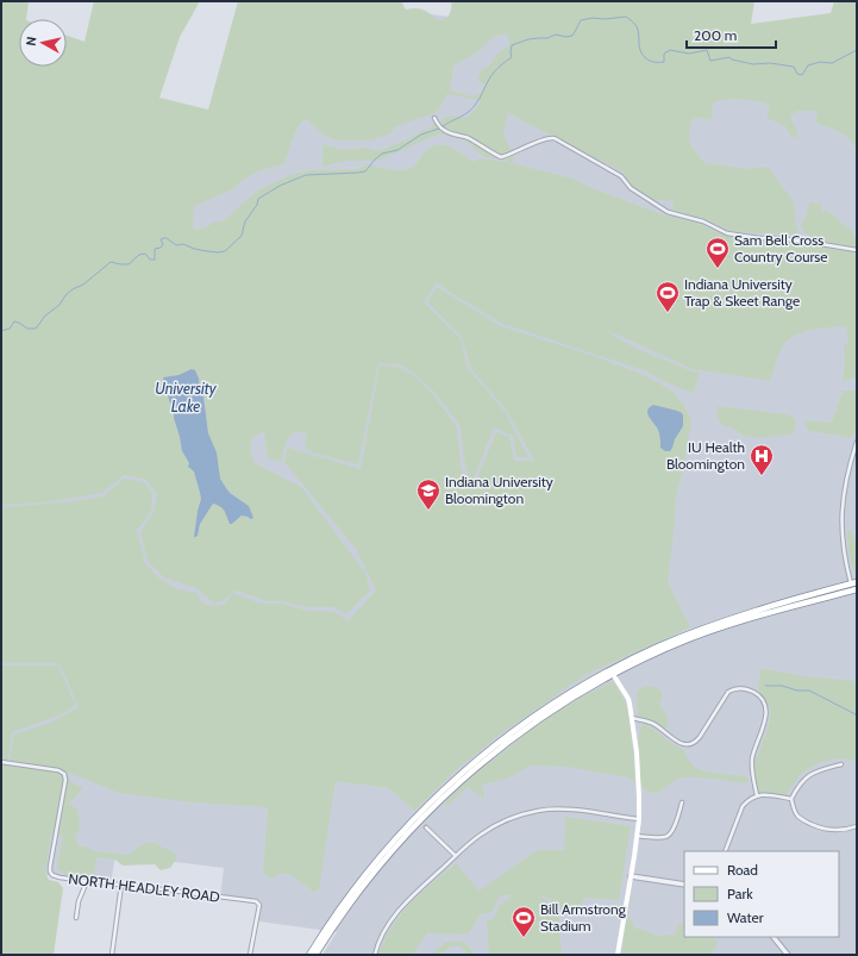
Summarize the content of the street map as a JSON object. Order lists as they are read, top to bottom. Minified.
{"streets":{"street":["NORTH HEADLEY ROAD"]},"water":["University Lake"],"places":{"sports":["Sam Bell Cross Country Course","Indiana University Trap & Skeet Range","Bill Armstrong Stadium"],"hospital":["IU Health Bloomington"],"school or university":["Indiana University Bloomington"]},"legend":["Road","Park","Water"],"scale_bar":"200 m","north":"left"}
